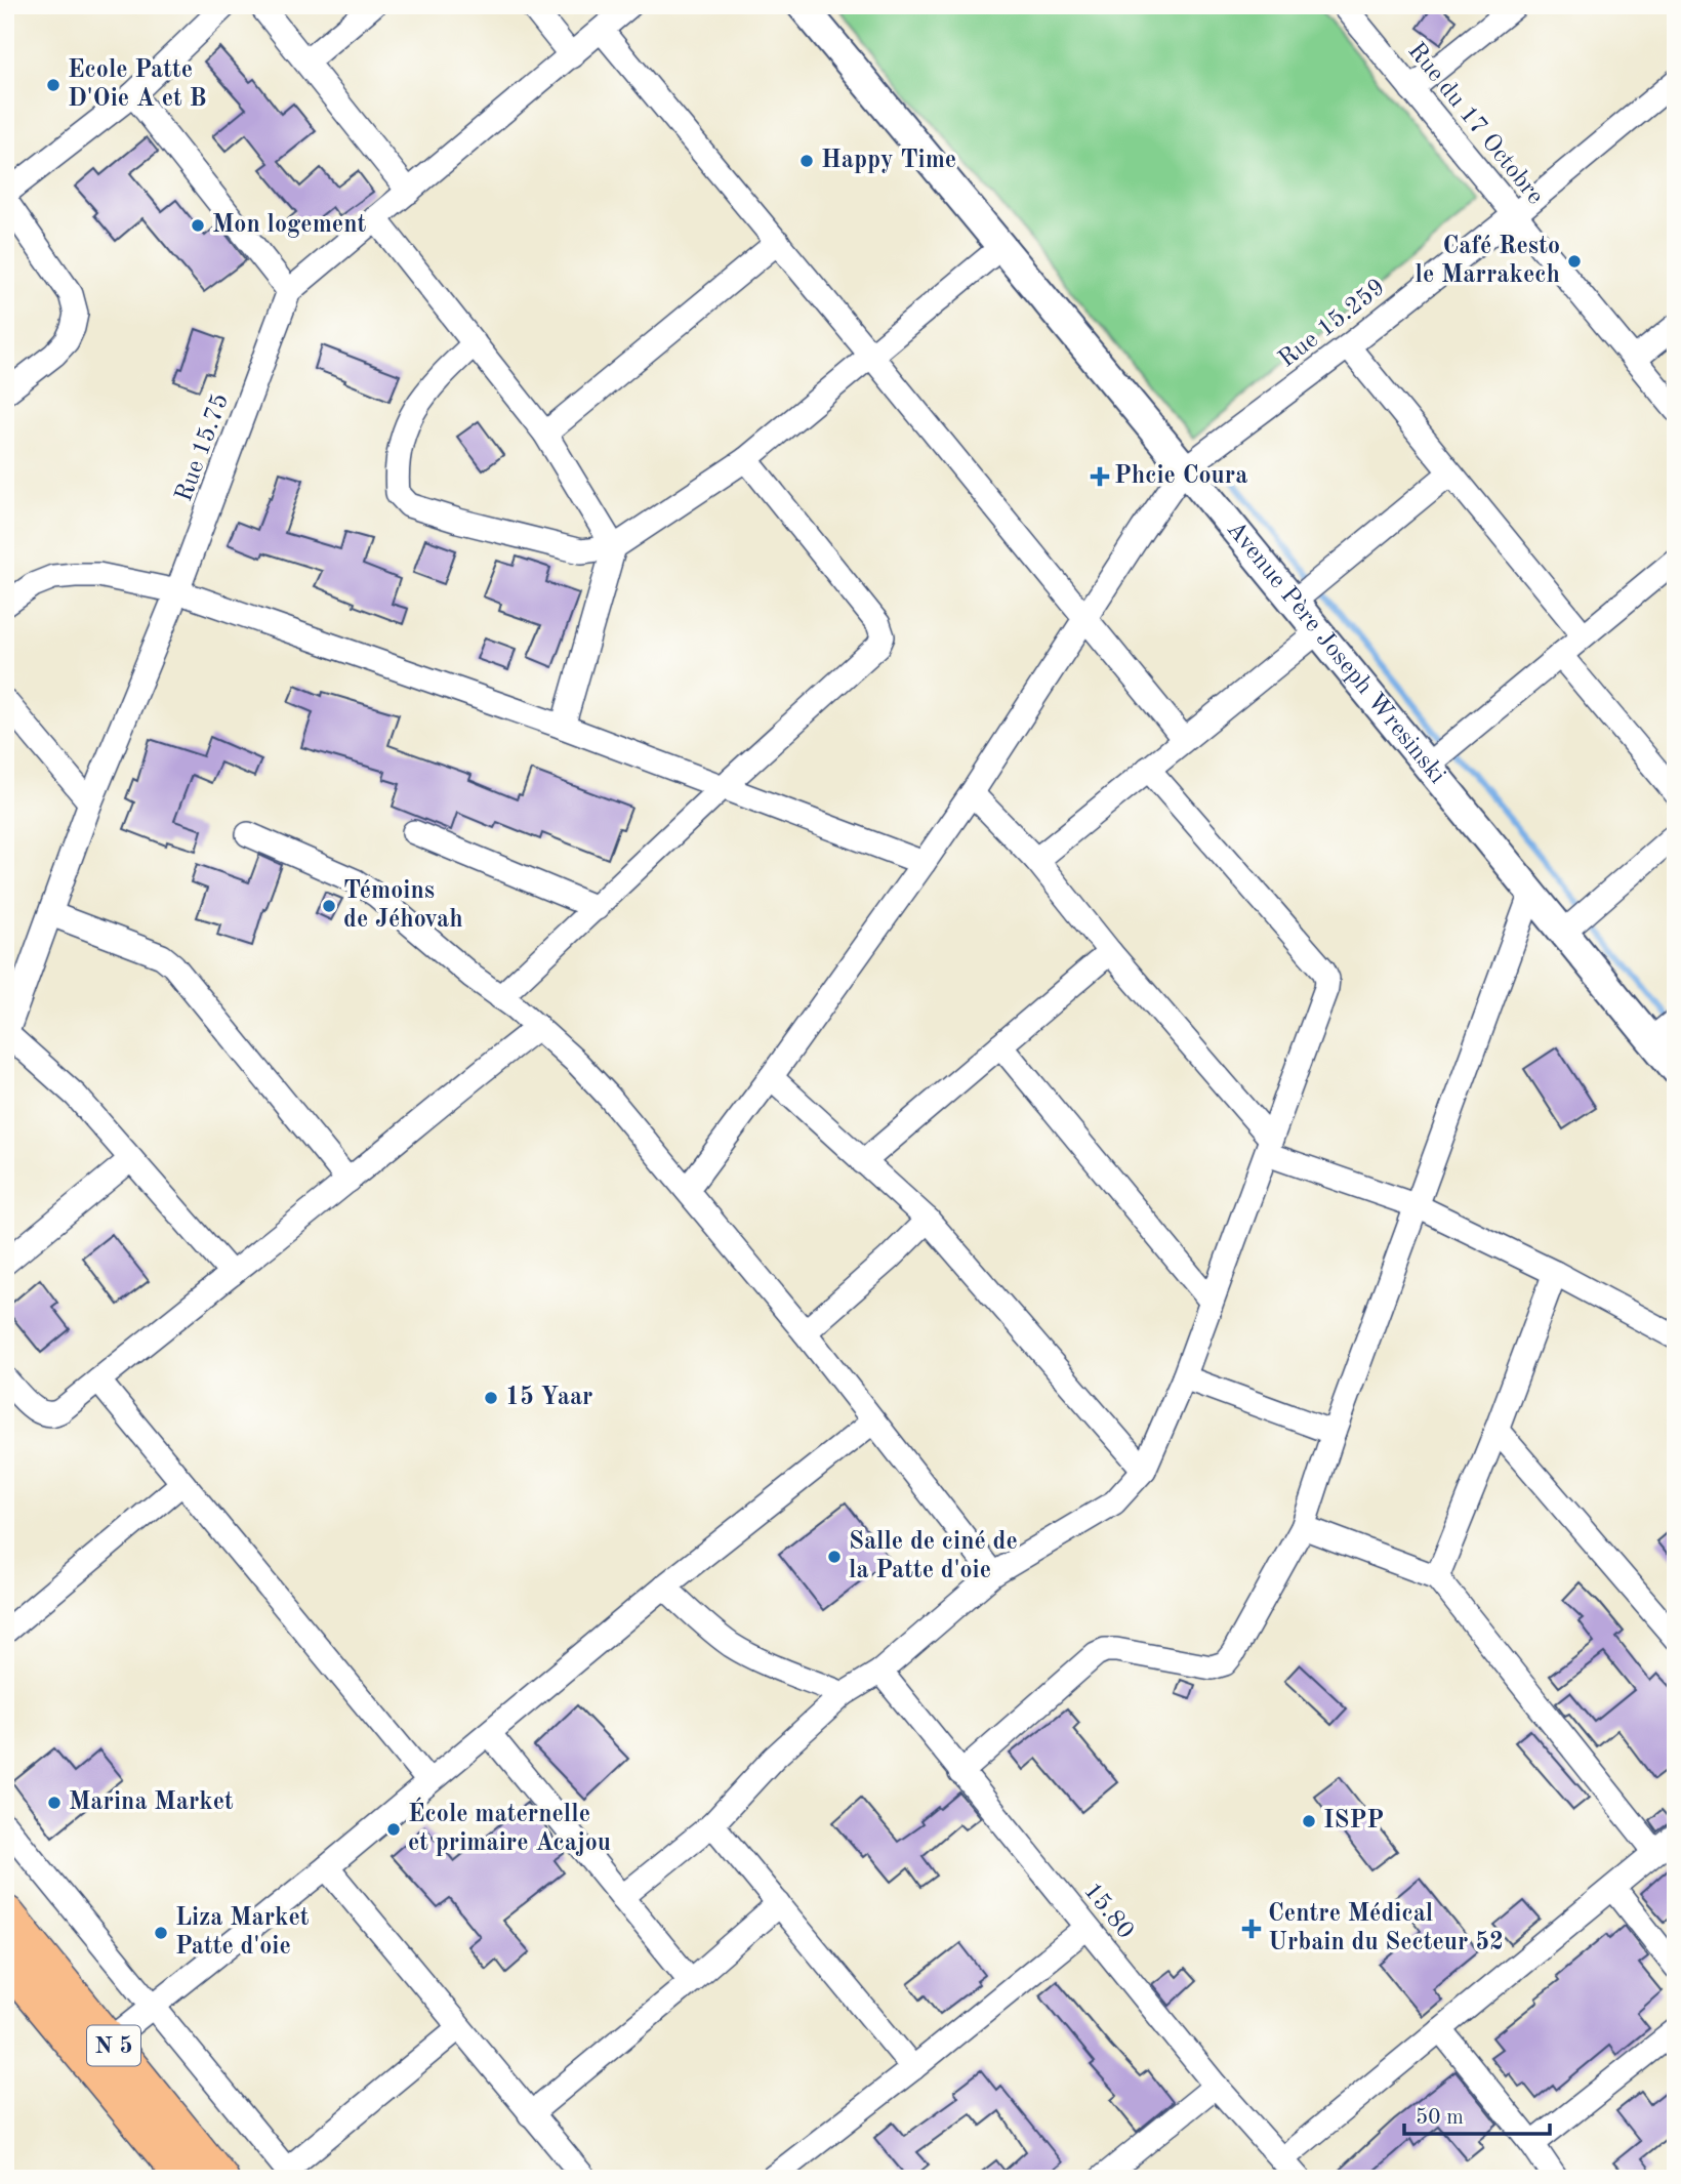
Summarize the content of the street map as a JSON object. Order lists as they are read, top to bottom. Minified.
{"streets":{"highway":["N 5"],"street":["Rue du 17 Octobre","Rue 15.259","Rue 15.75","Avenue Père Joseph Wresinski","15.80"]},"crossings":[["Rue du 17 Octobre","Rue 15.259"],["Rue 15.259","Avenue Père Joseph Wresinski"]],"places":{"other":["Ecole Patte D'Oie A et B","Happy Time","Mon logement","Café Resto le Marrakech","Témoins de Jéhovah","15 Yaar","Salle de ciné de la Patte d'oie","Marina Market","ISPP","École maternelle et primaire Acajou","Liza Market Patte d'oie"],"health":["Phcie Coura","Centre Médical Urbain du Secteur 52"]},"scale_bar":"50 m"}
